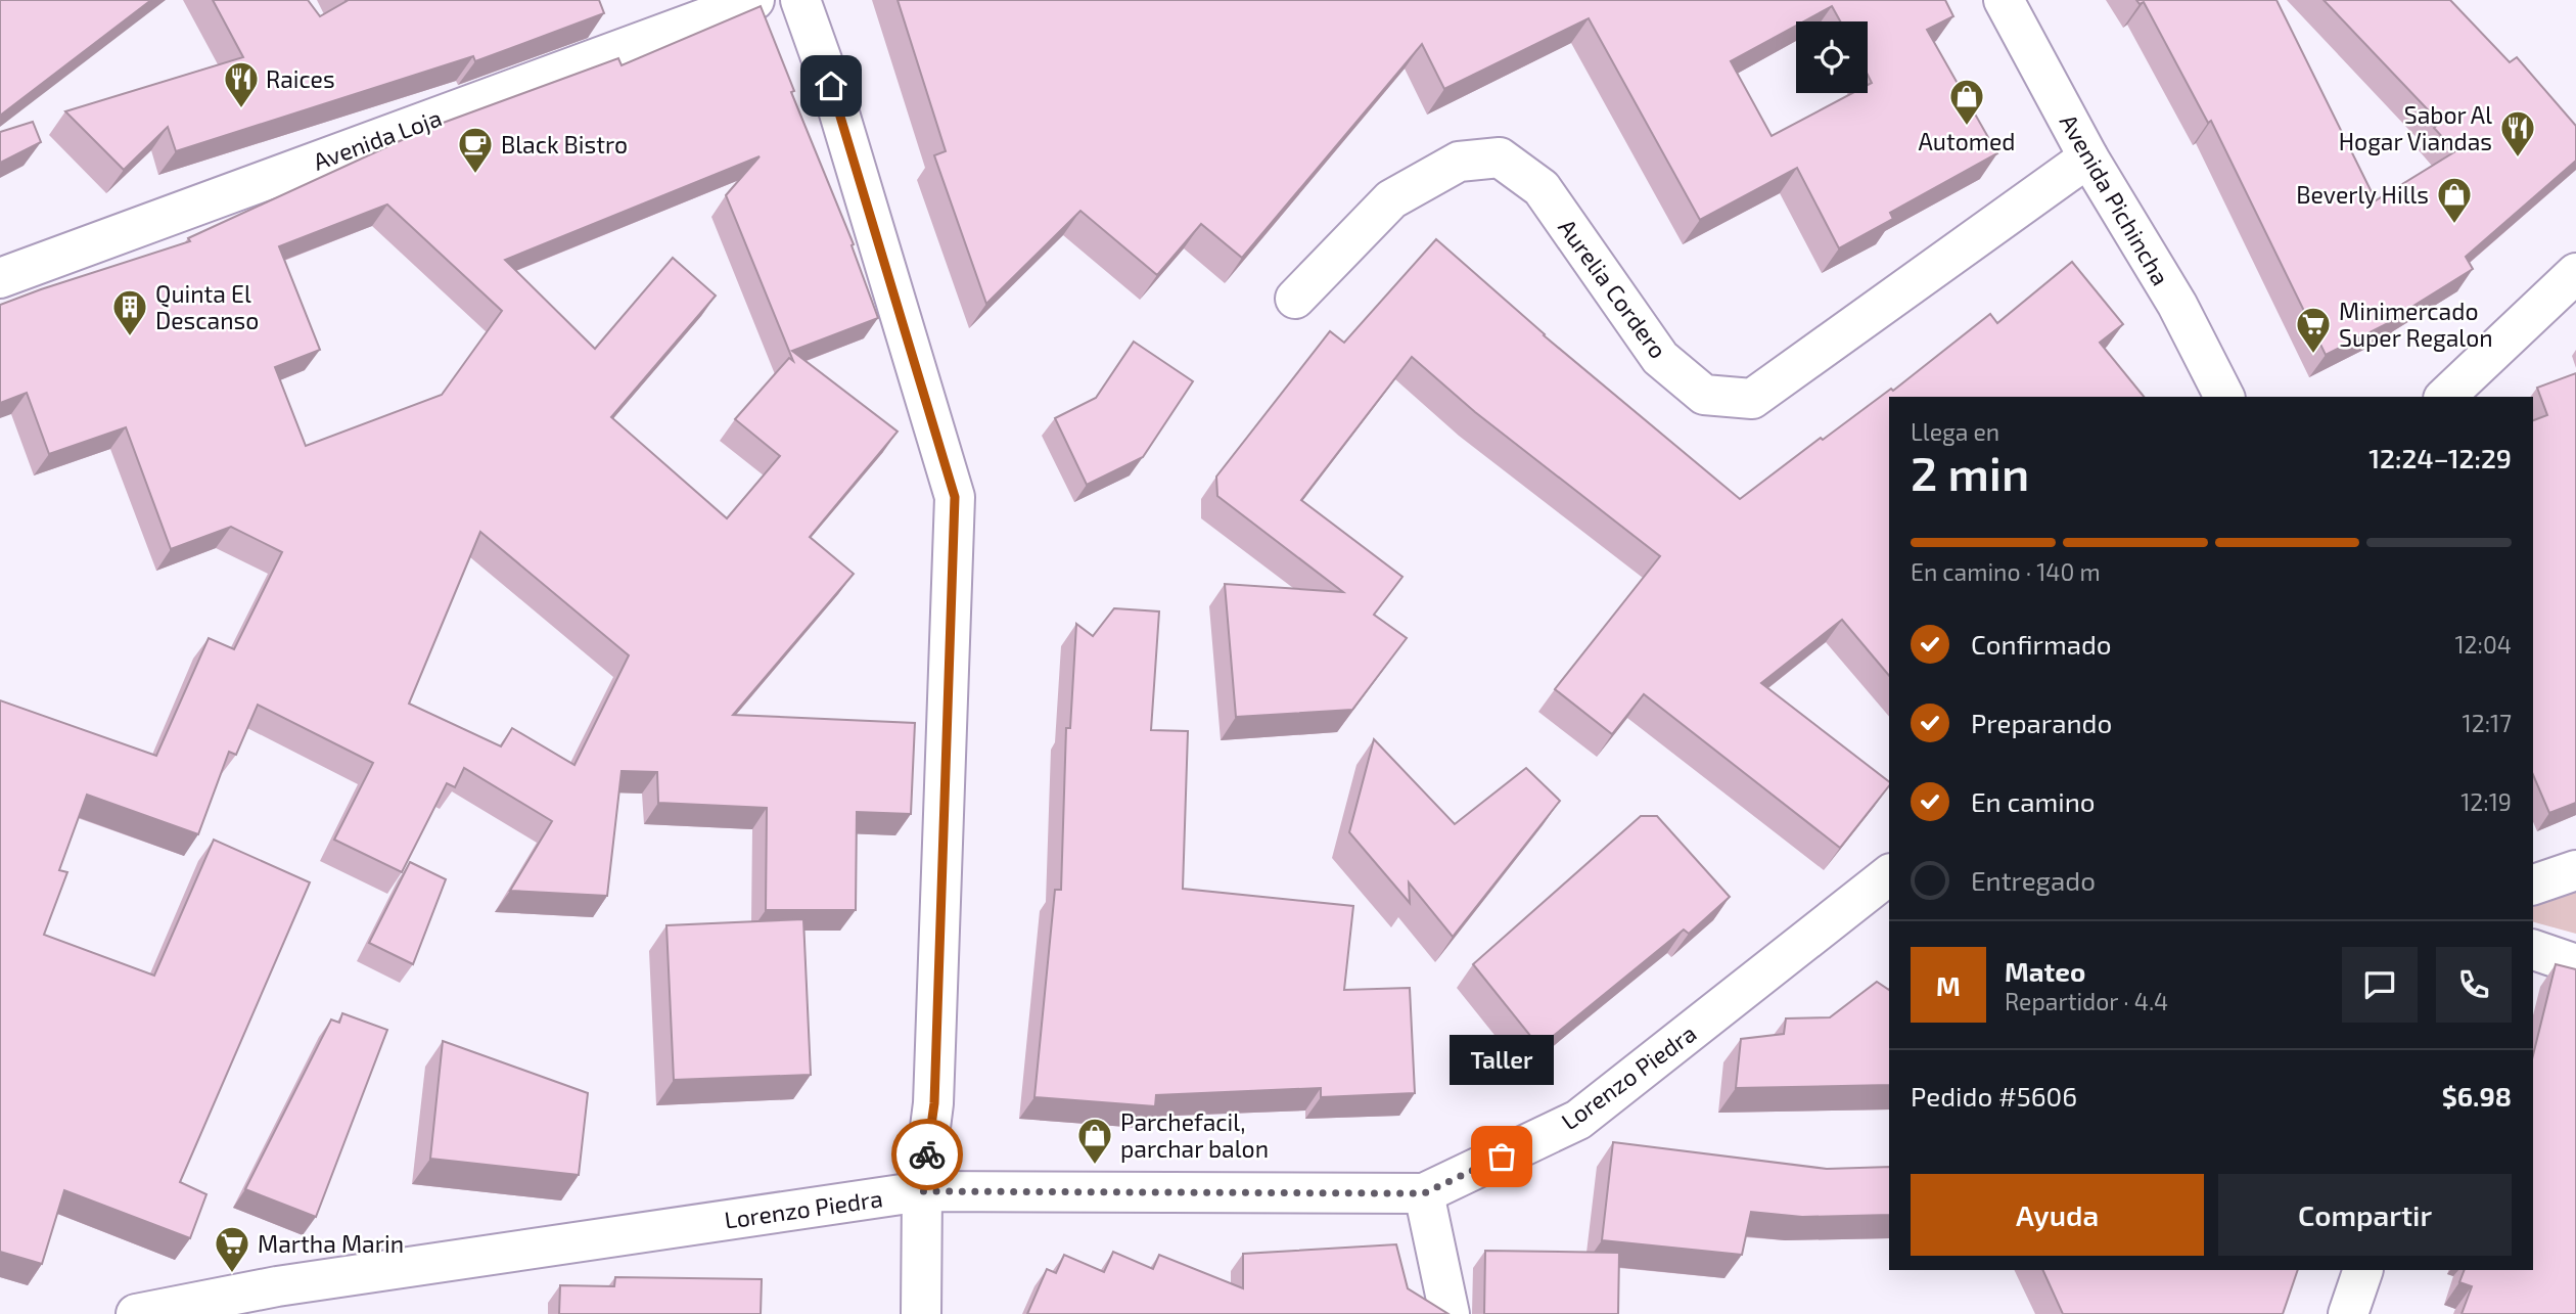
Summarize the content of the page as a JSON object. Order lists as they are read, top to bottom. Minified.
{"streets":{"street":["Avenida Loja","Avenida Pichincha","Aurelia Cordero","Lorenzo Piedra"]},"crossings":[["Avenida Pichincha","Aurelia Cordero"]],"places":{"restaurant":["Raices","Sabor Al Hogar Viandas"],"shop":["Automed","Beverly Hills","Parchefacil, parchar balon"],"cafe":["Black Bistro"],"building":["Quinta El Descanso"],"supermarket":["Minimercado Super Regalon","Martha Marin"],"other":["Taller"]},"page":{"heading":["2 min","Llega en","12:24–12:29"],"panel":["Mateo","Repartidor · 4.4","Pedido #5606","$6.98"],"bar":"En camino · 140 m","list":[["Confirmado","12:04"],["Preparando","12:17"],["En camino","12:19"],"Entregado"],"round":"M","bubble":"Taller","buttons":["Ayuda","Compartir"]}}
